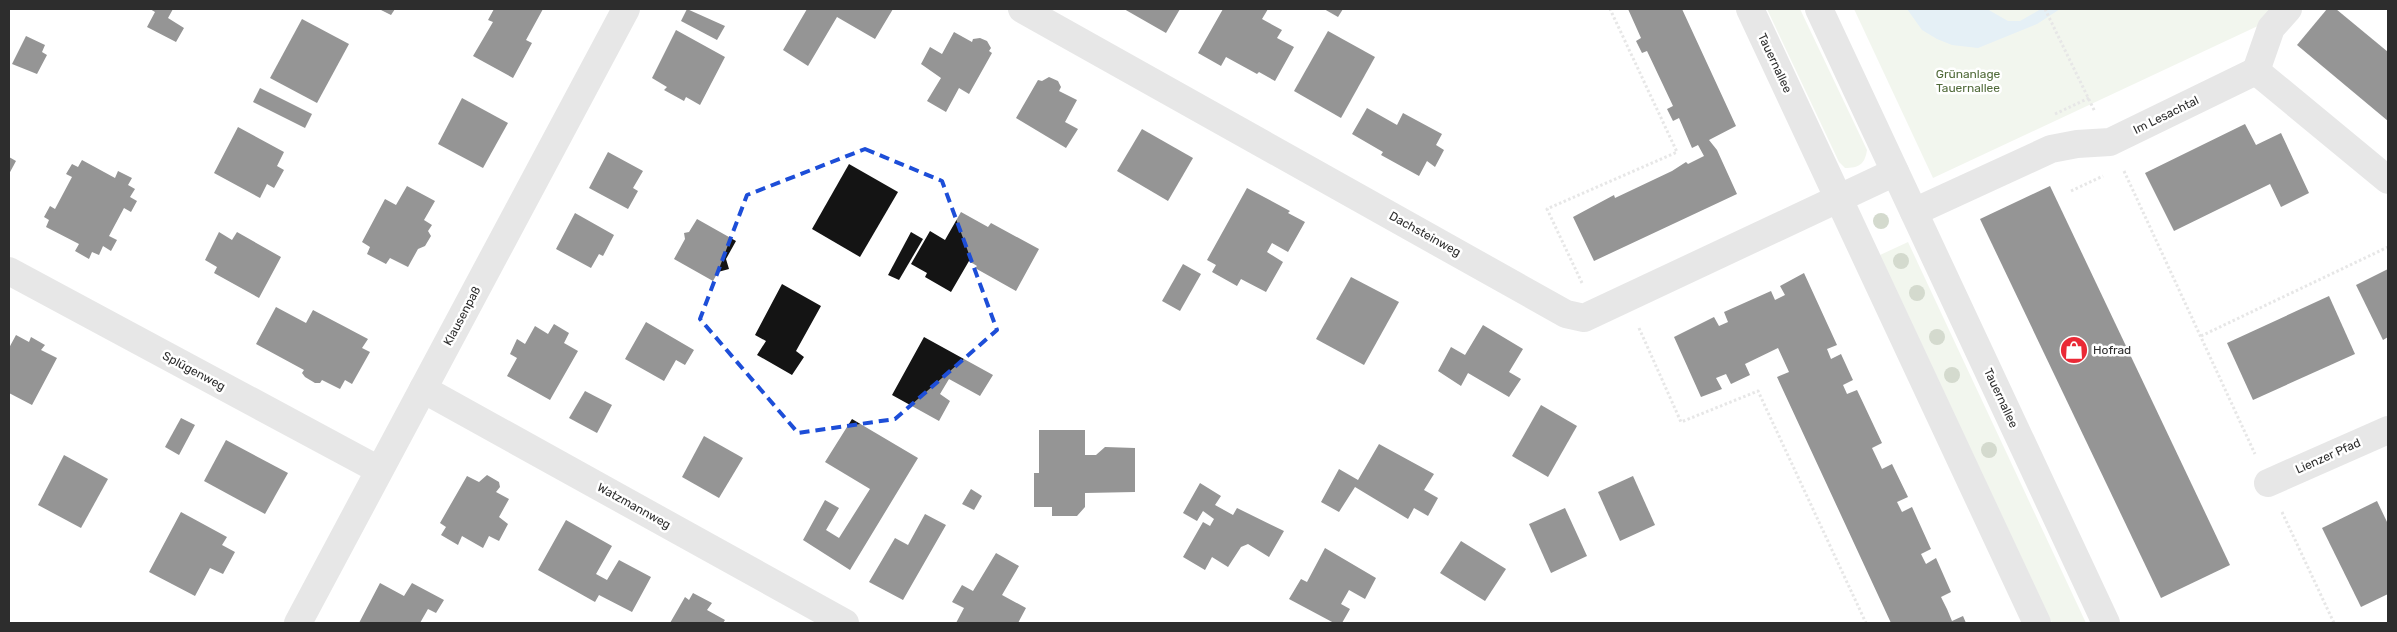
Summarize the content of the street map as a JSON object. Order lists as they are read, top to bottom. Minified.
{"streets":{"street":["Tauernallee","Im Lesachtal","Dachsteinweg","Klausenpaß","Splügenweg","Lienzer Pfad","Watzmannweg"]},"crossings":[["Tauernallee","Im Lesachtal"],["Tauernallee","Dachsteinweg"],["Klausenpaß","Splügenweg"],["Klausenpaß","Watzmannweg"]],"parks":["Grünanlage Tauernallee"],"places":{"shop":["Hofrad"]}}
